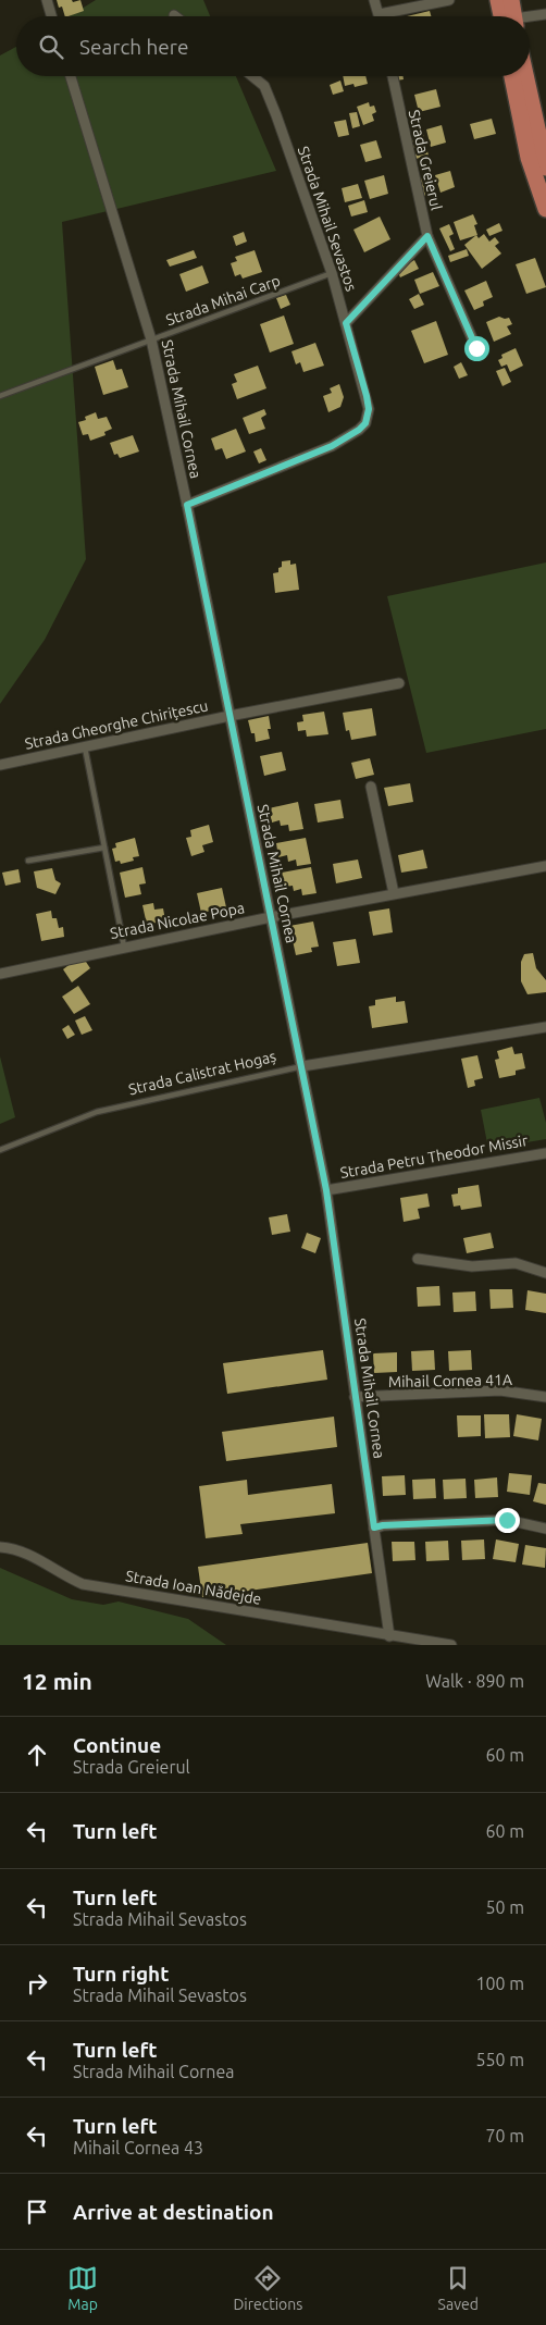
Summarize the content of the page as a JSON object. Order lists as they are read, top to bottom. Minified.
{"streets":{"street":["Strada Greierul","Strada Mihail Sevastos","Strada Mihail Cornea","Strada Gheorghe Chirițescu","Strada Nicolae Popa","Strada Calistrat Hogaș","Strada Petru Theodor Missir","Mihail Cornea 41A","Strada Ioan Nădejde"],"lane":["Strada Mihai Carp"]},"crossings":[["Strada Mihail Sevastos","Strada Mihai Carp"],["Strada Mihail Sevastos","Strada Mihail Cornea"],["Strada Mihai Carp","Strada Mihail Cornea"],["Strada Mihail Cornea","Strada Gheorghe Chirițescu"],["Strada Mihail Cornea","Strada Nicolae Popa"],["Strada Mihail Cornea","Strada Calistrat Hogaș"],["Strada Mihail Cornea","Strada Petru Theodor Missir"],["Strada Mihail Cornea","Mihail Cornea 41A"],["Strada Mihail Cornea","Strada Ioan Nădejde"]],"page":{"search":"Search here","heading":["12 min","Walk · 890 m"],"list":[["Continue","Strada Greierul","60 m"],["Turn left","60 m"],["Turn left","Strada Mihail Sevastos","50 m"],["Turn right","Strada Mihail Sevastos","100 m"],["Turn left","Strada Mihail Cornea","550 m"],["Turn left","Mihail Cornea 43","70 m"],"Arrive at destination"],"nav":["Map","Directions","Saved"]}}
